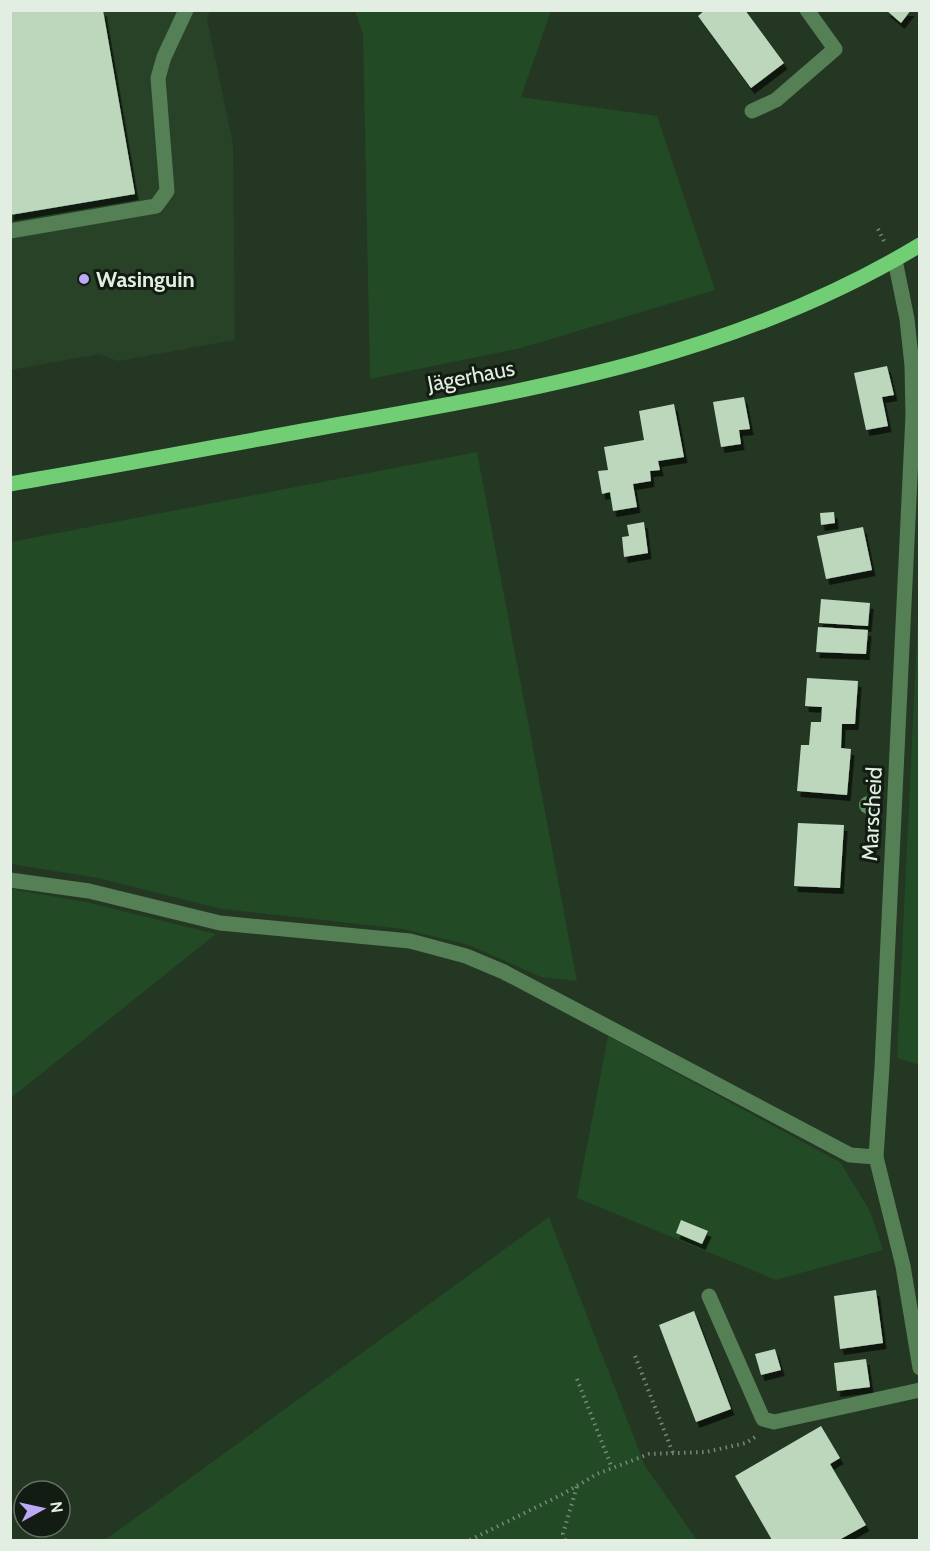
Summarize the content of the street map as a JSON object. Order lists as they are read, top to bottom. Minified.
{"streets":{"main road":["Jägerhaus"],"street":["Marscheid"]},"crossings":[["Jägerhaus","Marscheid"]],"places":["Wasinguin"],"north":"right"}
